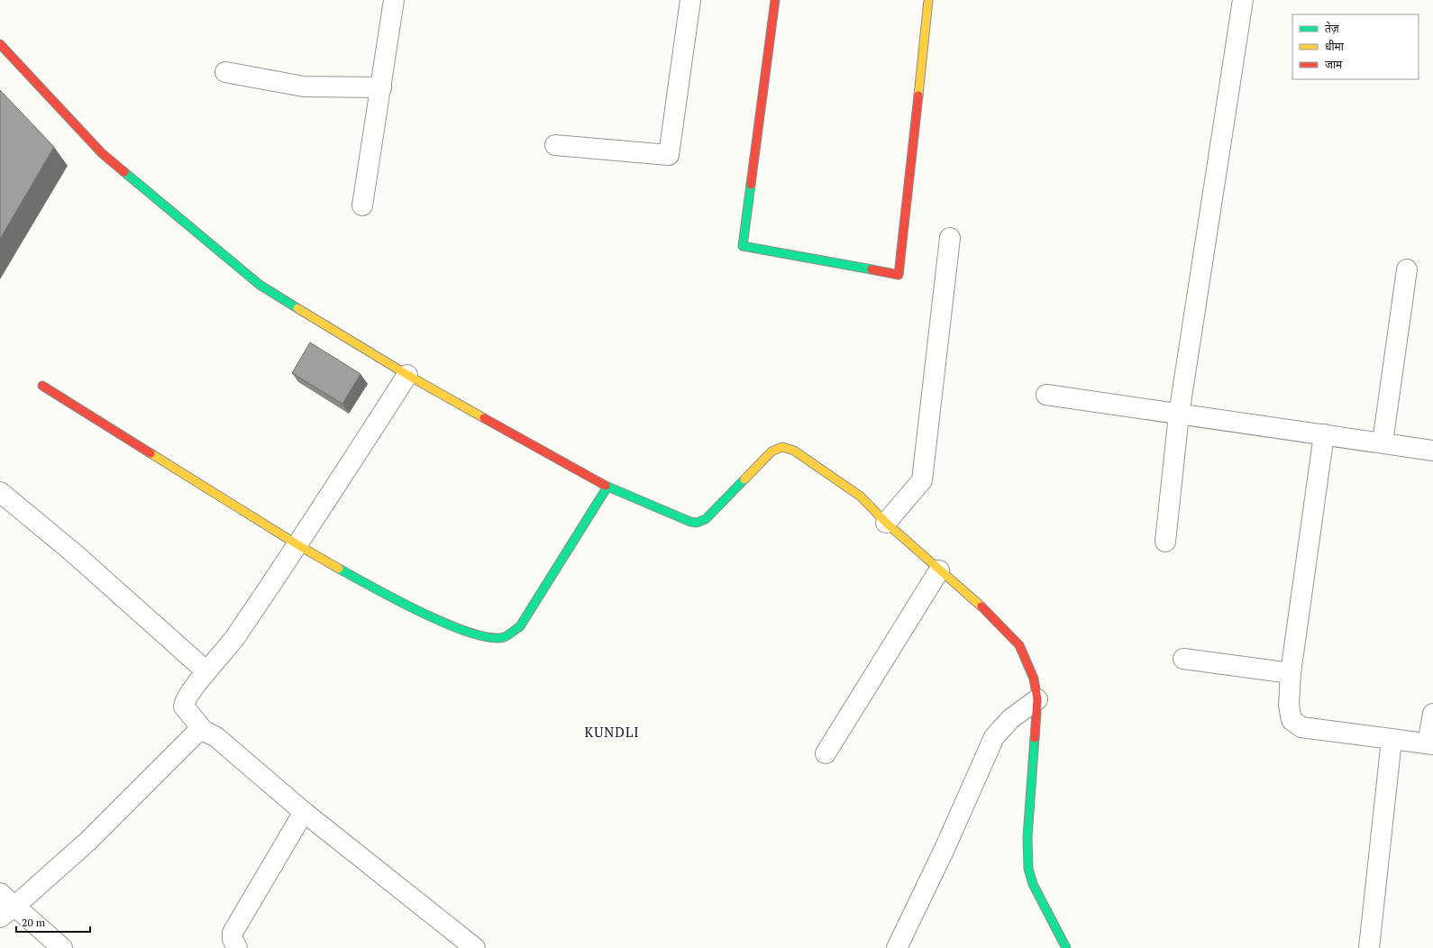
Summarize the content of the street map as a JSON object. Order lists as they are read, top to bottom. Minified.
{"districts":["KUNDLI"],"legend":["तेज़","धीमा","जाम"],"scale_bar":"20 m"}
